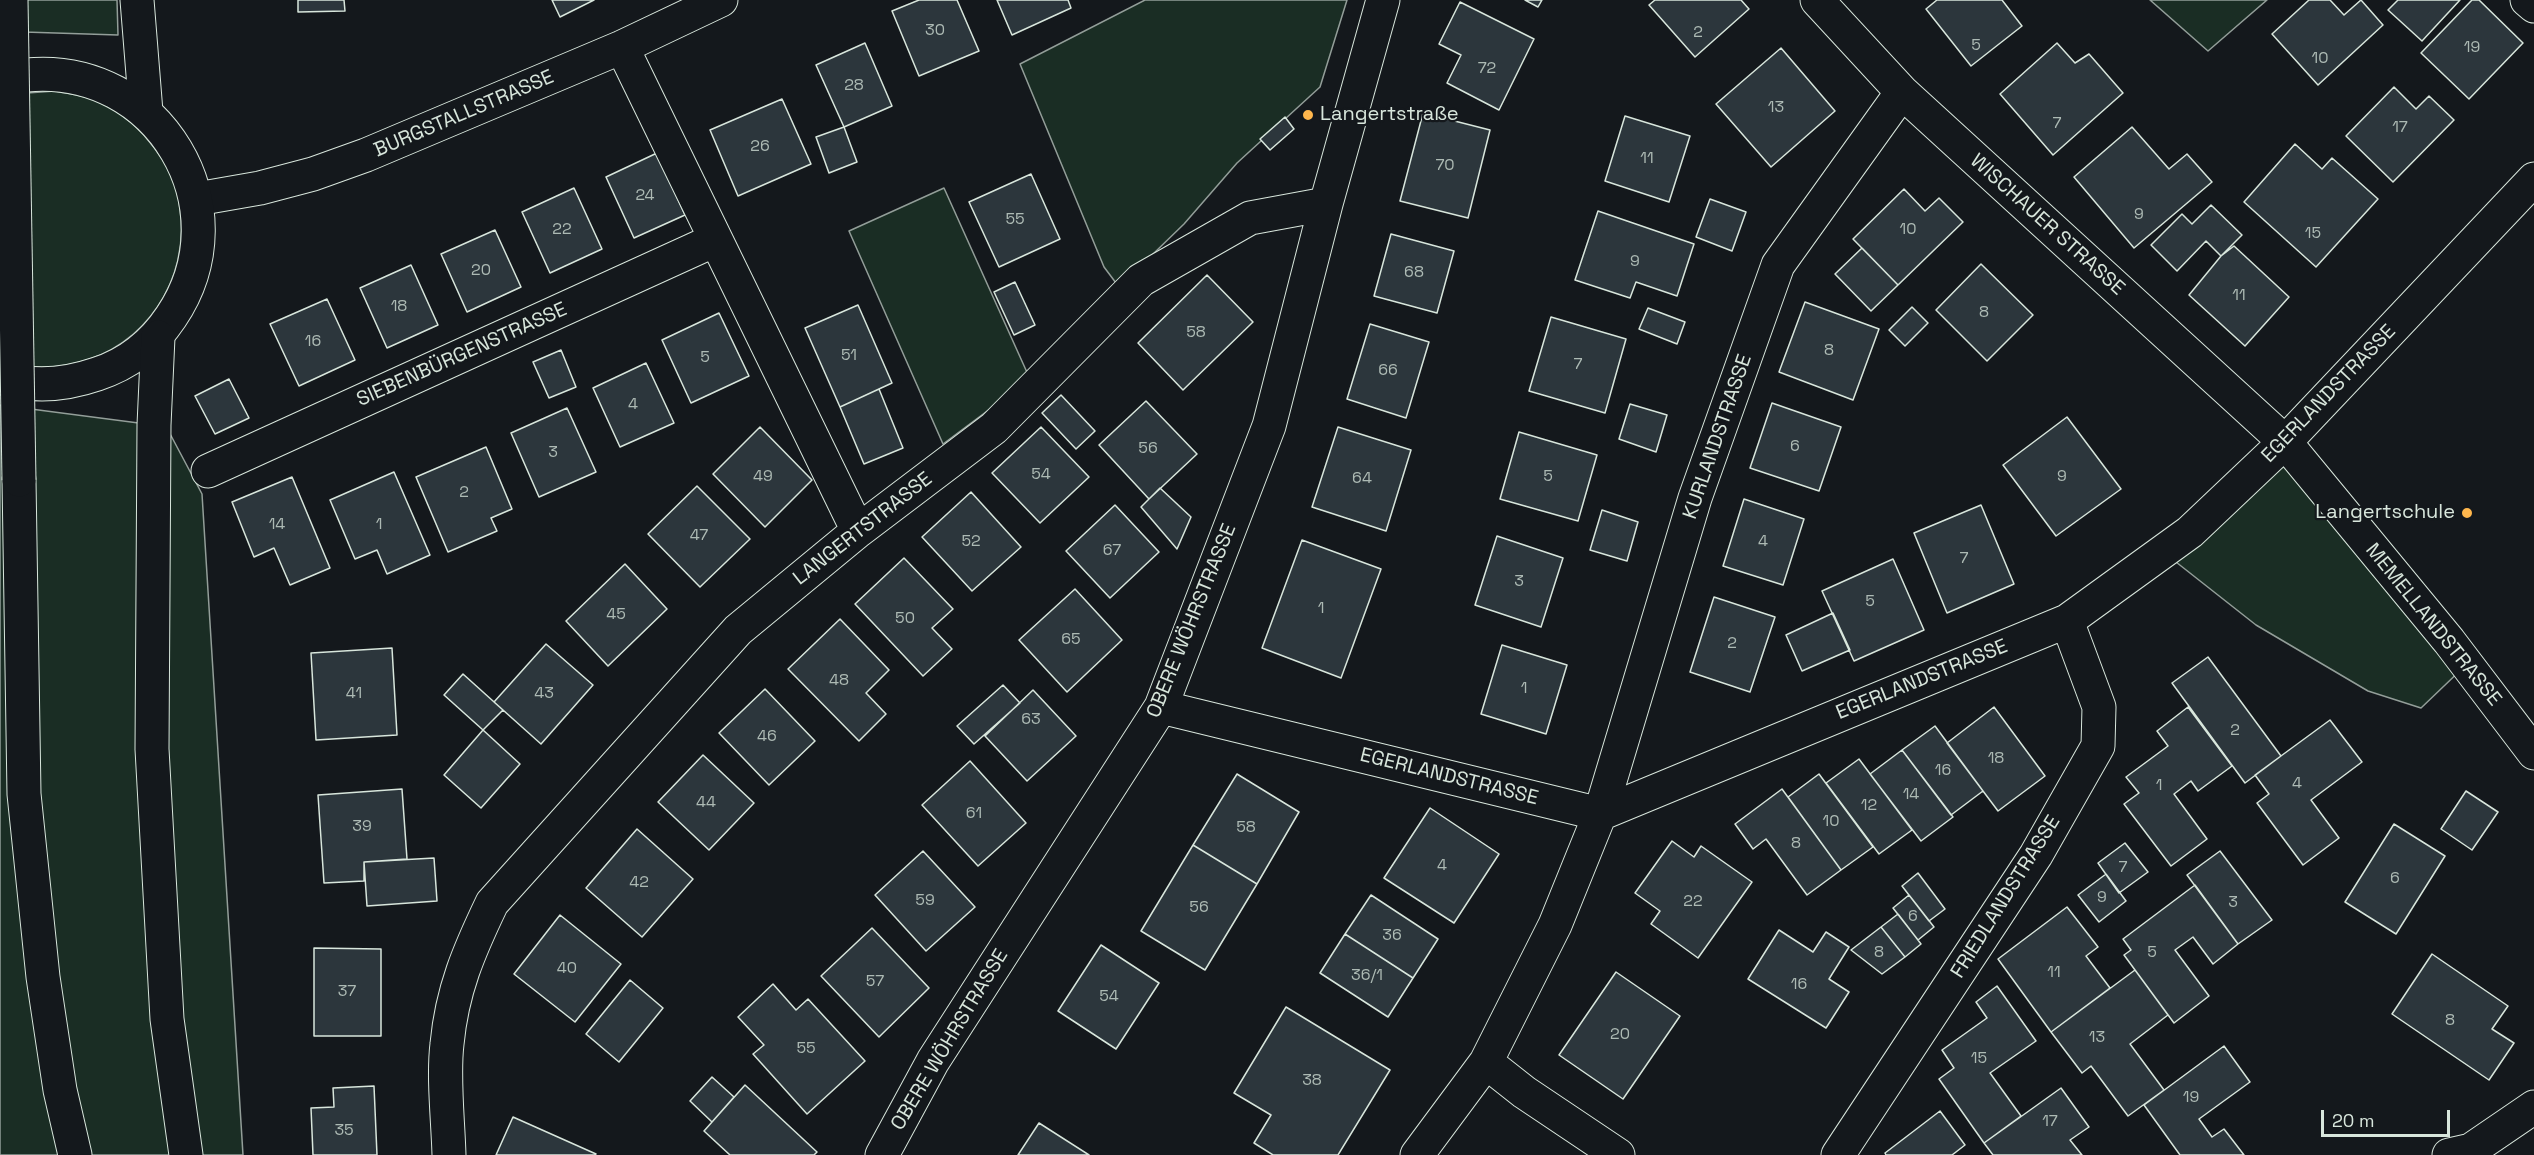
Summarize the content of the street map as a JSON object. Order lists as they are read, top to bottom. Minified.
{"streets":{"main road":["BURGSTALLSTRASSE","WISCHAUER STRASSE","SIEBENBÜRGENSTRASSE","EGERLANDSTRASSE","KURLANDSTRASSE","LANGERTSTRASSE","OBERE WÖHRSTRASSE","MEMELLANDSTRASSE","FRIEDLANDSTRASSE"]},"crossings":[["WISCHAUER STRASSE","EGERLANDSTRASSE"],["WISCHAUER STRASSE","KURLANDSTRASSE"],["WISCHAUER STRASSE","MEMELLANDSTRASSE"],["EGERLANDSTRASSE","KURLANDSTRASSE"],["EGERLANDSTRASSE","OBERE WÖHRSTRASSE"],["EGERLANDSTRASSE","MEMELLANDSTRASSE"],["EGERLANDSTRASSE","FRIEDLANDSTRASSE"],["LANGERTSTRASSE","OBERE WÖHRSTRASSE"]],"places":["Langertstraße","Langertschule"],"house_numbers":["30","2","5","19","10","72","28","13","7","17","26","11","70","24","9","55","22","10","15","9","20","68","11","18","8","58","16","8","51","5","7","66","4","6","56","3","54","49","5","9","64","2","14","1","47","52","4","67","7","3","5","1","45","50","65","2","48","1","41","43","63","2","46","18","16","4","1","14","44","12","61","10","39","58","8","4","7","6","42","9","59","22","3","56","6","36","8","5","40","11","36/1","57","16","37","54","8","20","13","55","15","38","19","17","35"],"scale_bar":"20 m"}
